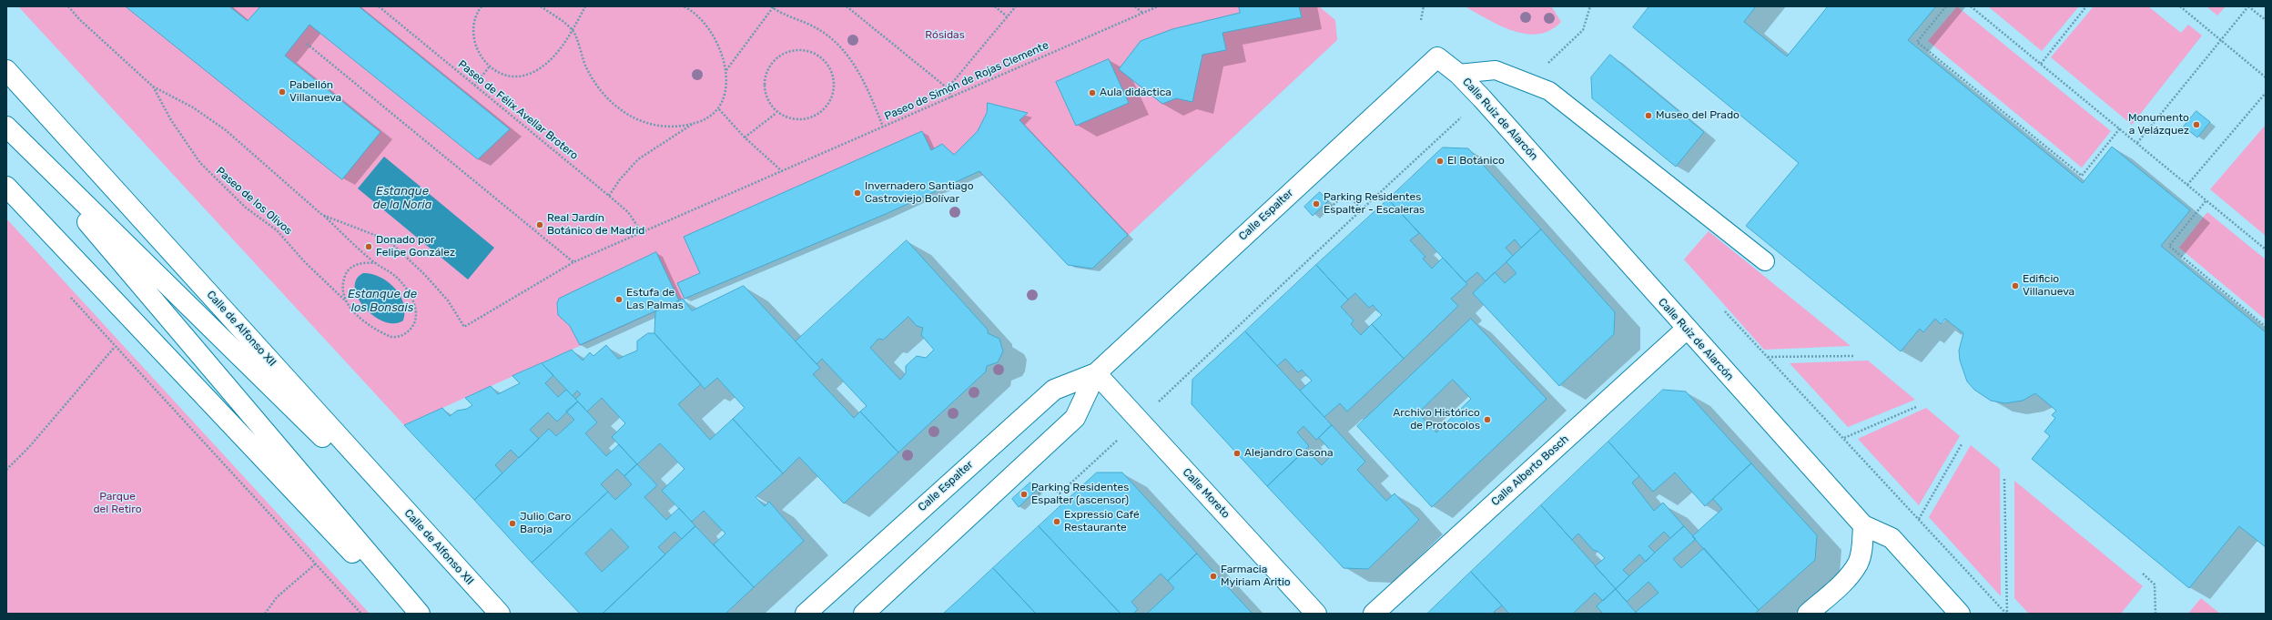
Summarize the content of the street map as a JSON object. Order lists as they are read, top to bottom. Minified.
{"streets":{"street":["Calle Ruiz de Alarcón","Calle Espalter","Calle de Alfonso XII","Calle Alberto Bosch","Calle Moreto"],"path":["Paseo de Simón de Rojas Clemente","Paseo de Félix Avellar Brotero","Paseo de los Olivos"]},"crossings":[["Paseo de Simón de Rojas Clemente","Paseo de Félix Avellar Brotero"],["Paseo de Simón de Rojas Clemente","Paseo de los Olivos"],["Calle Ruiz de Alarcón","Calle Espalter"],["Calle Ruiz de Alarcón","Calle Alberto Bosch"],["Calle Espalter","Calle Moreto"]],"water":["Estanque de la Noria","Estanque de los Bonsais"],"parks":["Rósidas","Parque del Retiro"],"places":["Pabellón Villanueva","Aula didáctica","Museo del Prado","Monumento a Velázquez","El Botánico","Invernadero Santiago Castroviejo Bolívar","Parking Residentes Espalter - Escaleras","Real Jardín Botánico de Madrid","Donado por Felipe González","Edificio Villanueva","Estufa de Las Palmas","Archivo Histórico de Protocolos","Alejandro Casona","Parking Residentes Espalter (ascensor)","Expressio Café Restaurante","Julio Caro Baroja","Farmacia Myiriam Aritio"]}
